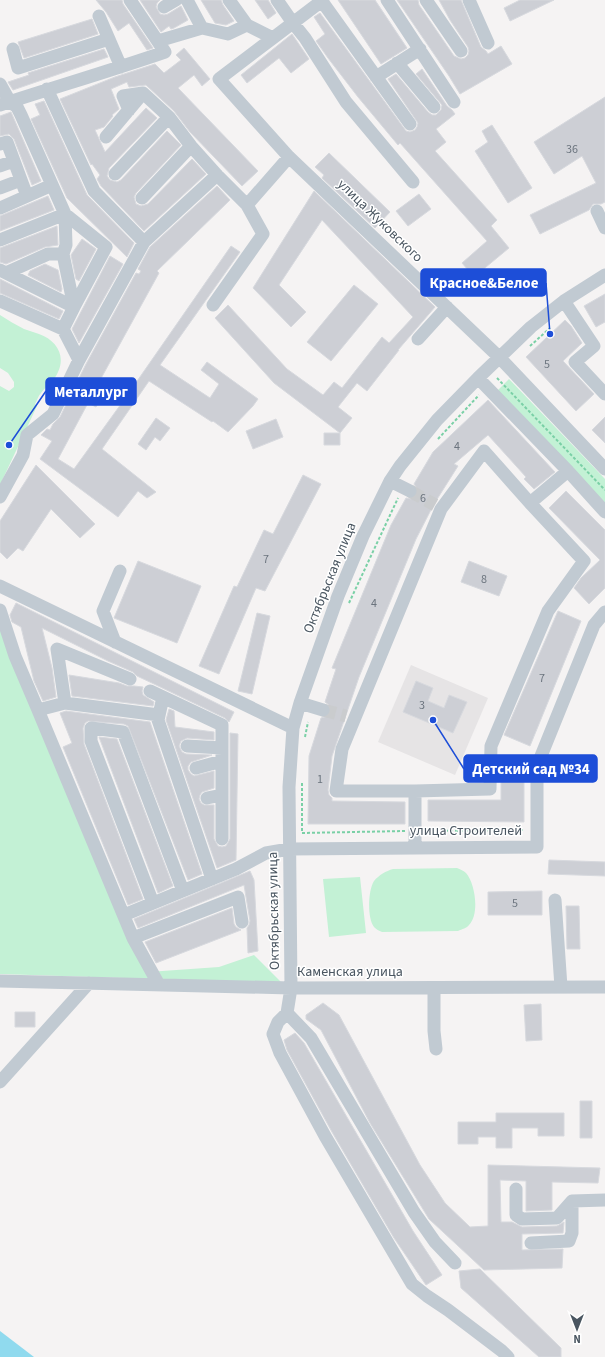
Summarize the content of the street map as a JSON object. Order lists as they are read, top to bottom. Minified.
{"streets":{"street":["улица Жуковского","Октябрьская улица","улица Строителей","Каменская улица"]},"crossings":[["улица Жуковского","Октябрьская улица"],["Октябрьская улица","улица Строителей"],["Октябрьская улица","Каменская улица"]],"places":["Красное&Белое","Металлург","Детский сад №34"],"house_numbers":["36","5","4","6","7","8","4","7","3","1","5"],"north":"bottom"}
